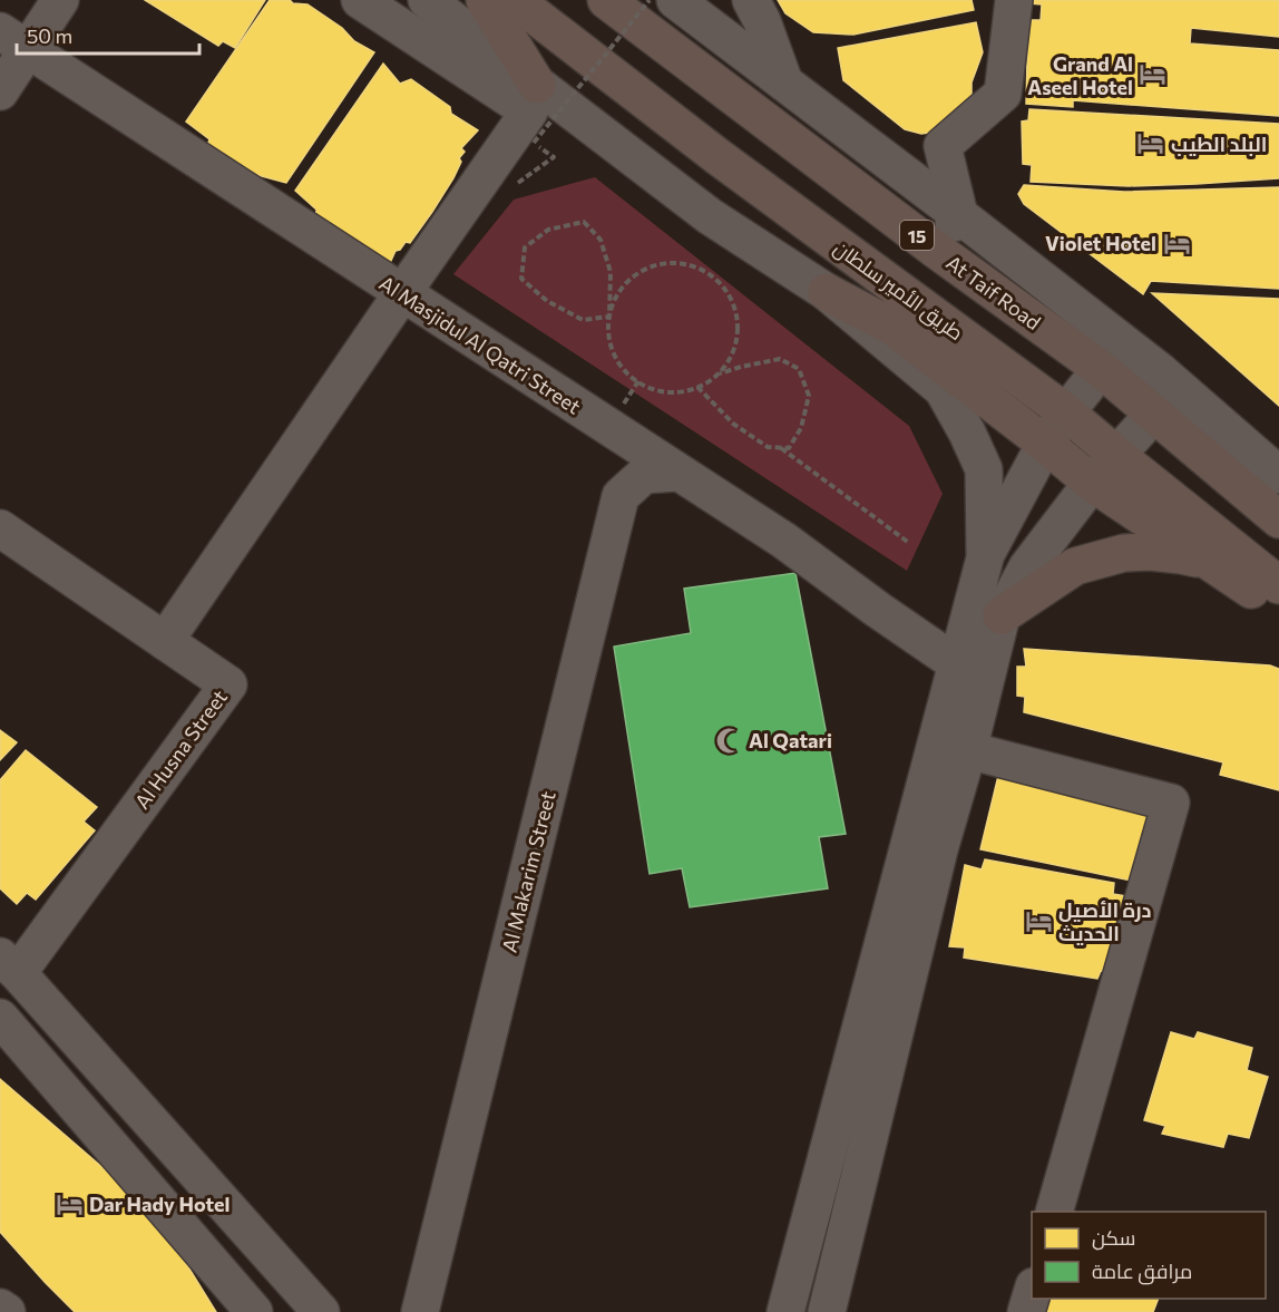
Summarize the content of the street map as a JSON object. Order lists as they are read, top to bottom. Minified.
{"streets":{"highway":["15","طريق الأمير سلطان","At Taif Road"],"street":["Al Masjidul Al Qatri Street","Al Husna Street","Al Makarim Street"]},"crossings":[["Al Masjidul Al Qatri Street","Al Makarim Street"]],"places":{"hotel":["Grand Al Aseel Hotel","البلد الطيب","Violet Hotel","درة الأصيل الحديث","Dar Hady Hotel"],"mosque":["Al Qatari"]},"legend":["سكن","مرافق عامة"],"scale_bar":"50 m"}
